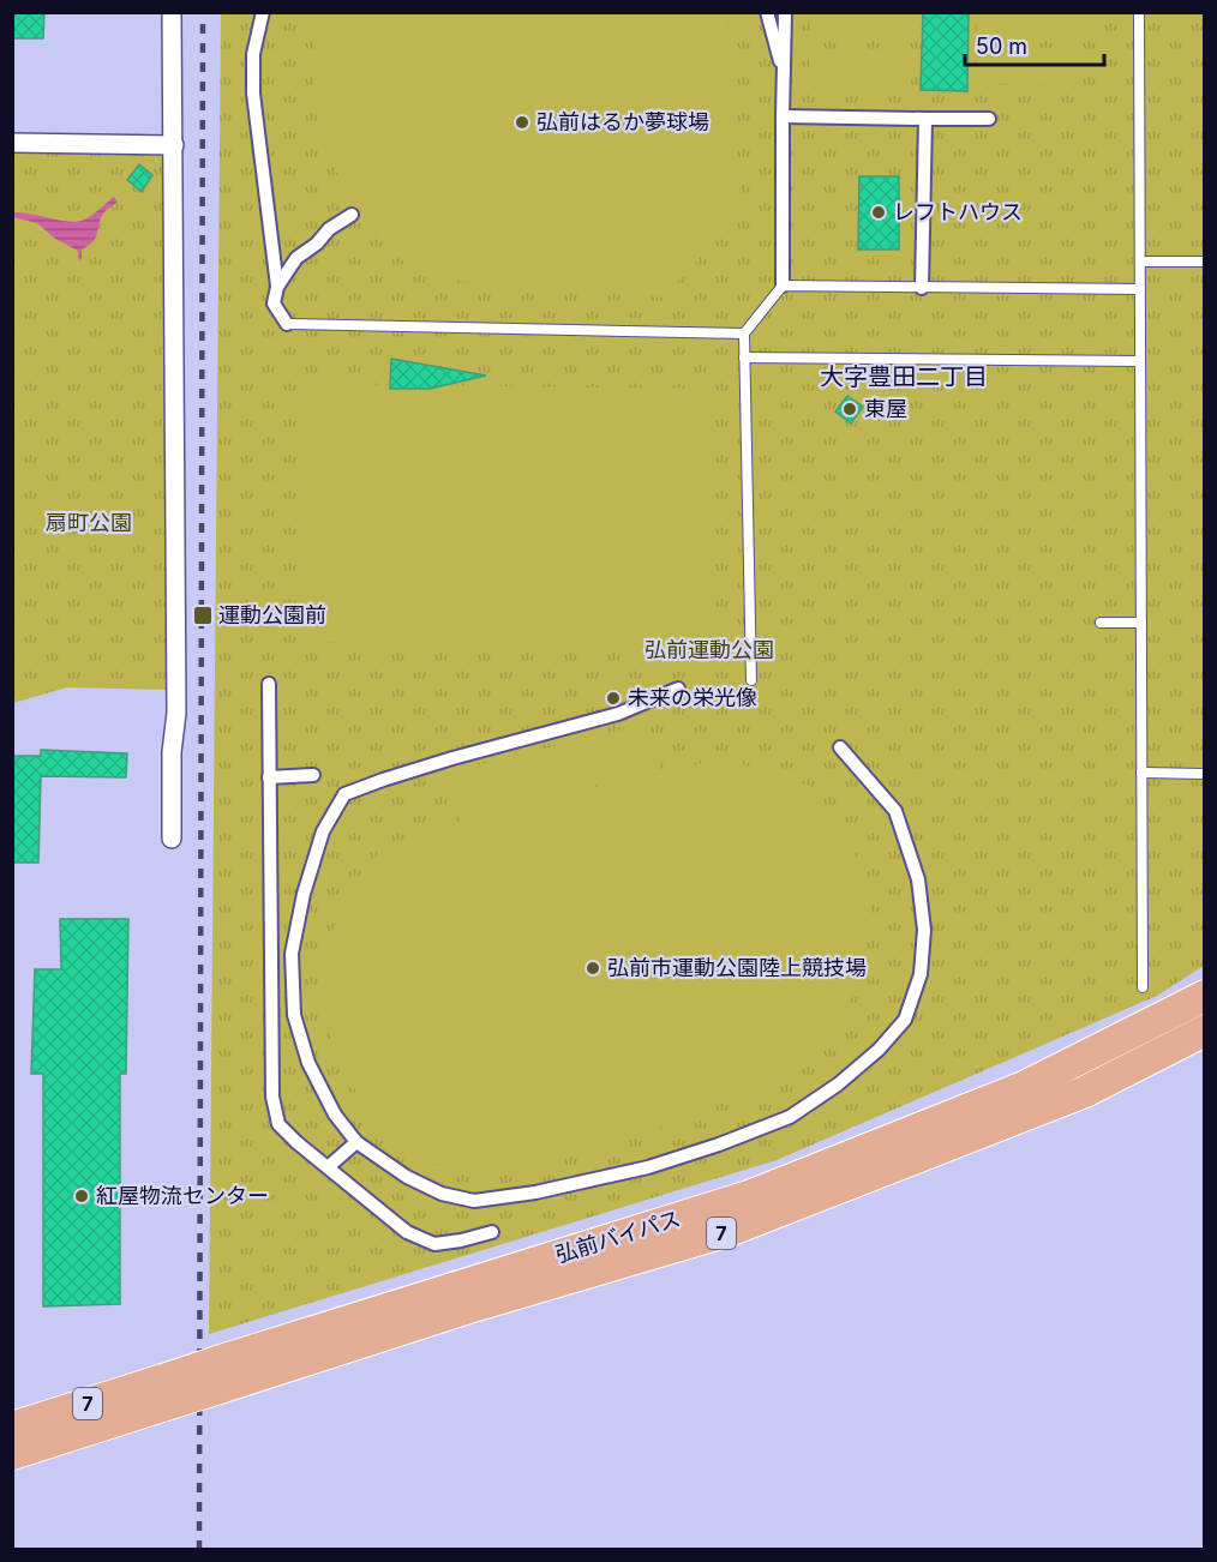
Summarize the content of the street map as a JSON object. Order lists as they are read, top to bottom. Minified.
{"streets":{"highway":["7","弘前バイパス"]},"districts":["大字豊田二丁目"],"parks":["扇町公園","弘前運動公園"],"places":{"other":["弘前はるか夢球場","レフトハウス","東屋","未来の栄光像","弘前市運動公園陸上競技場","紅屋物流センター"],"transit":["運動公園前"]},"scale_bar":"50 m"}
